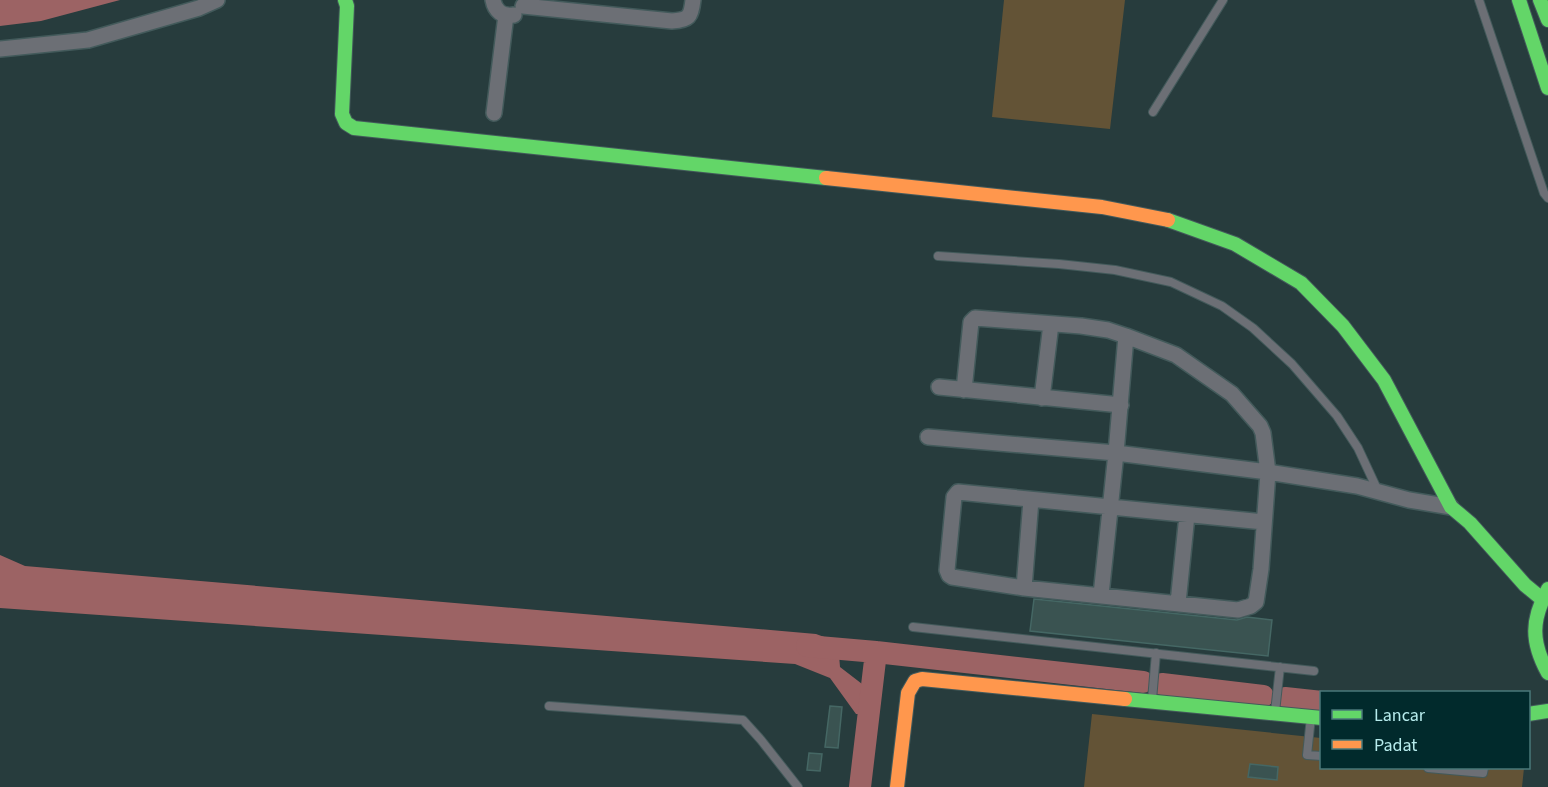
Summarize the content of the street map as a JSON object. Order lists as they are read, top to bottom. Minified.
{"legend":["Lancar","Padat"]}
